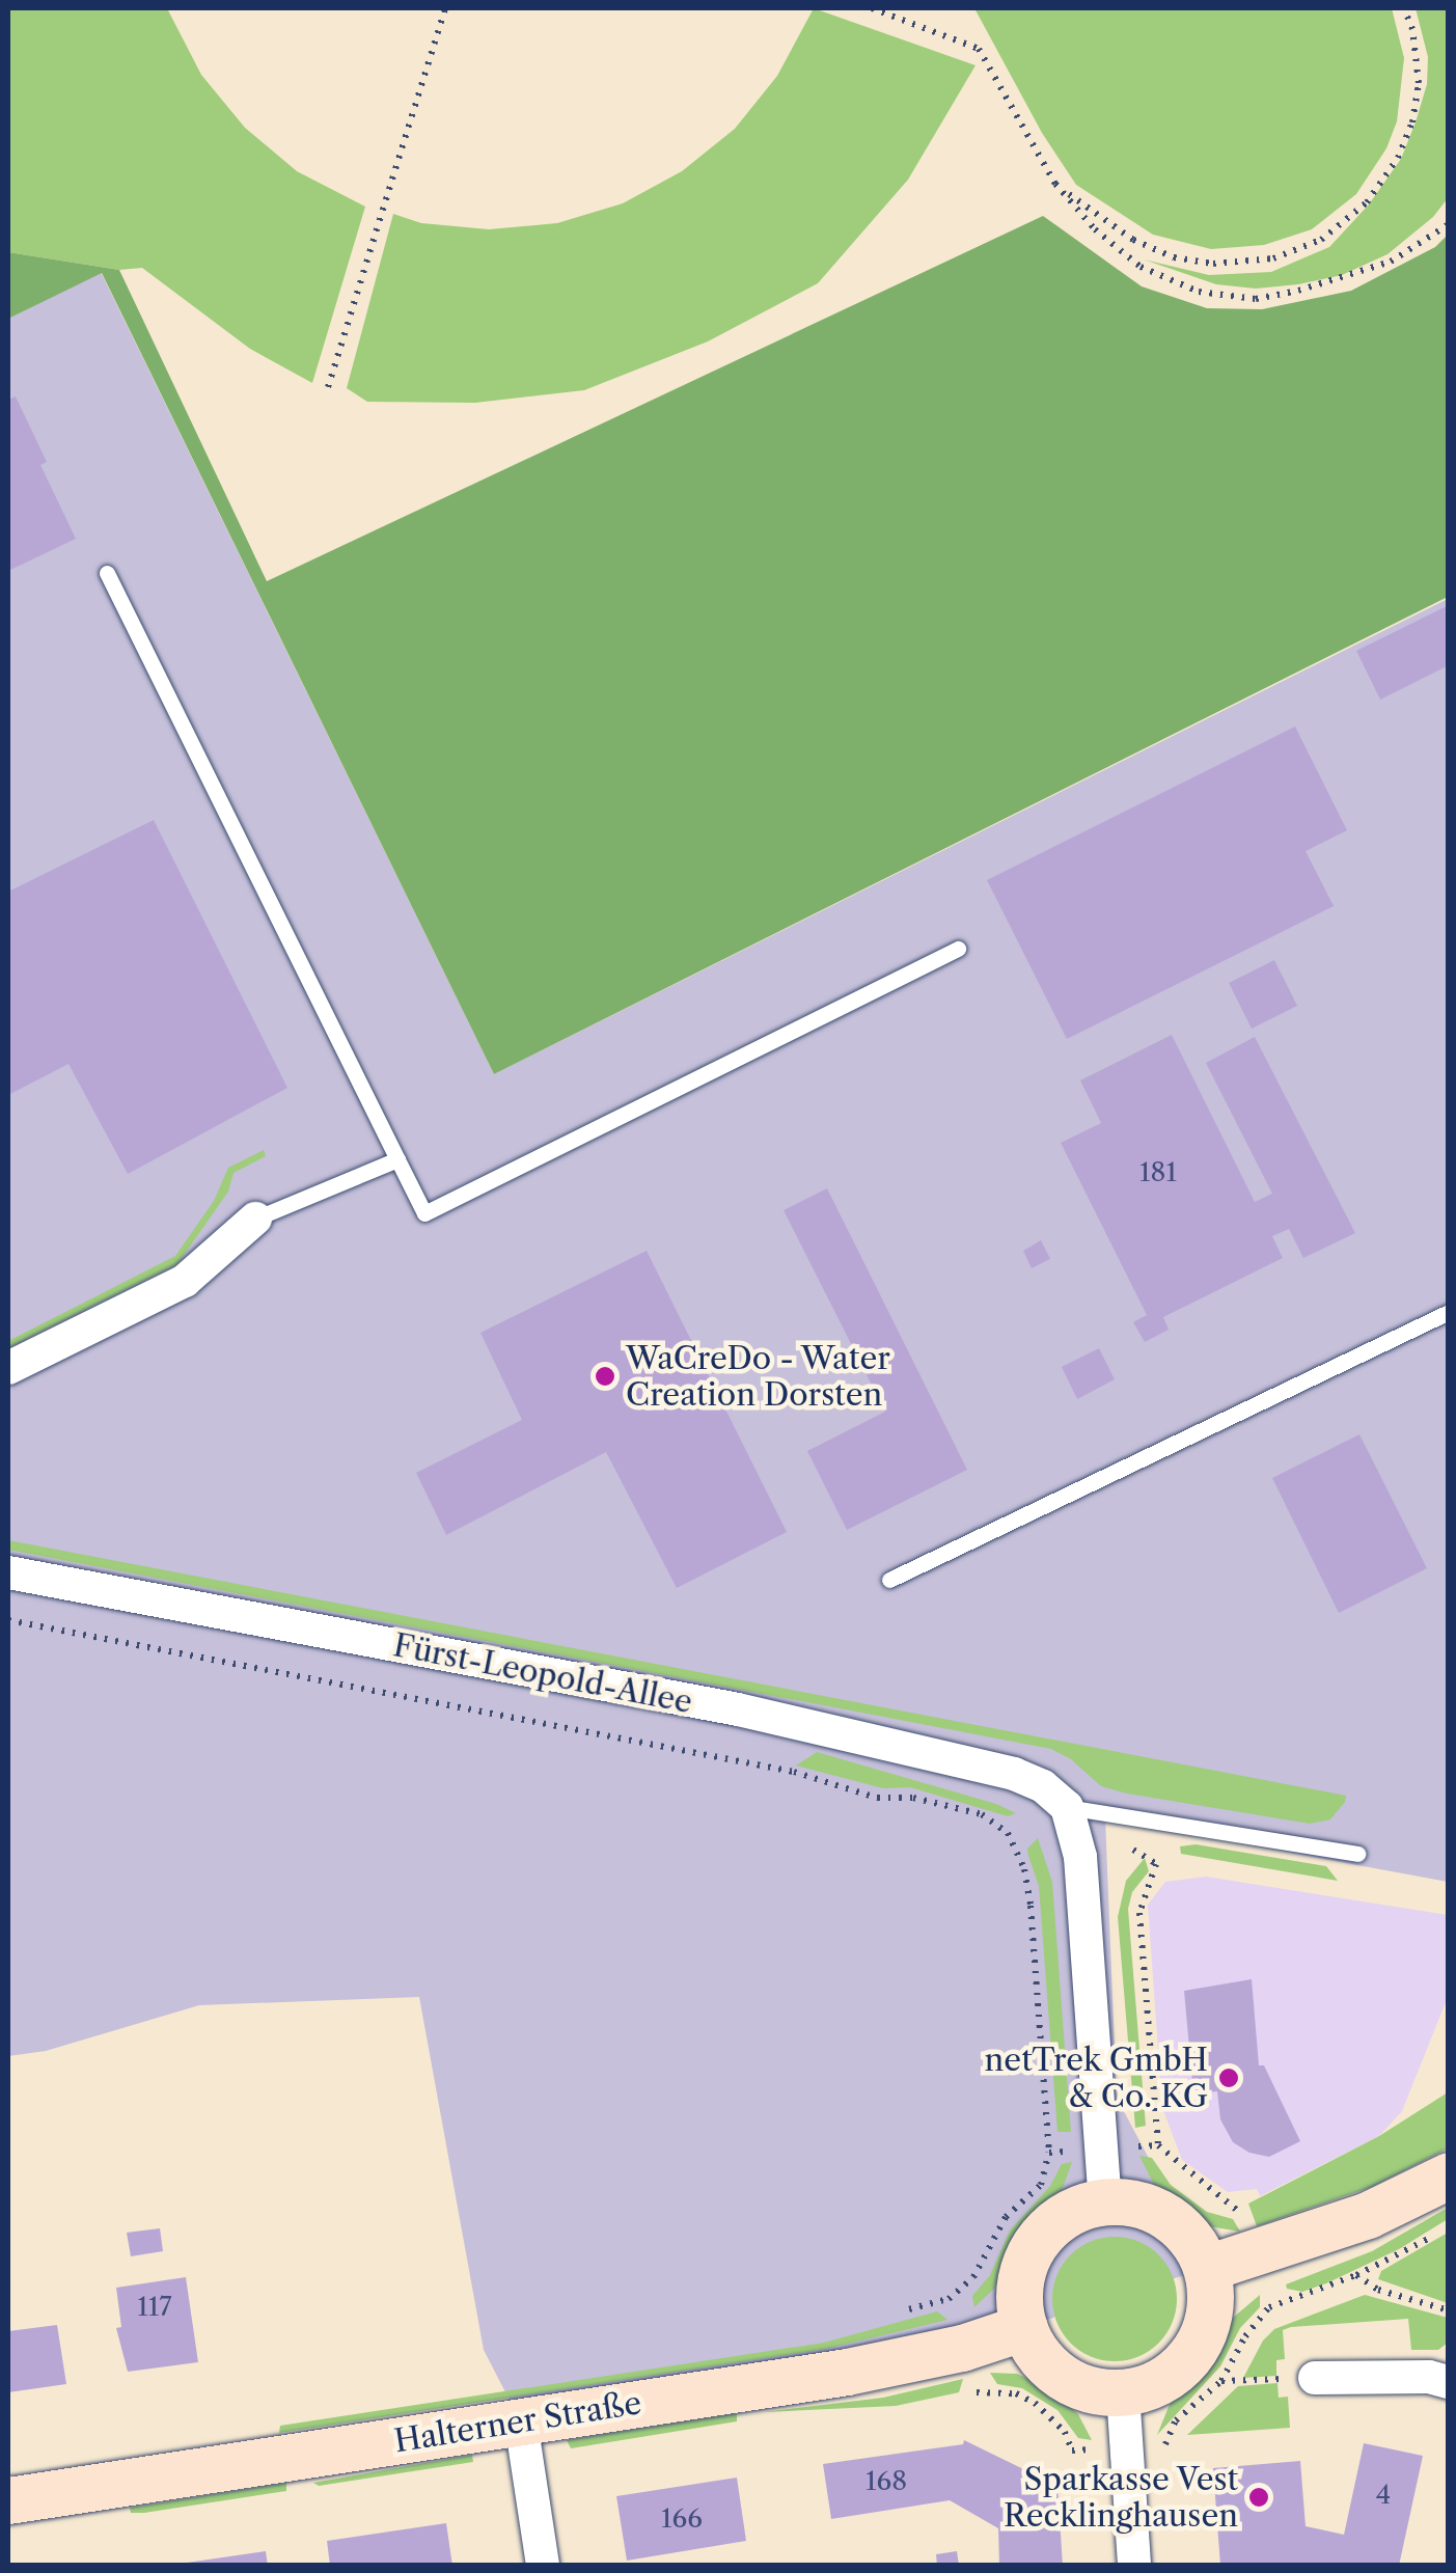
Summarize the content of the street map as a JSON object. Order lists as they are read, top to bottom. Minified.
{"streets":{"main road":["Halterner Straße"],"street":["Fürst-Leopold-Allee"]},"places":["WaCreDo - Water Creation Dorsten","netTrek GmbH & Co. KG","Sparkasse Vest Recklinghausen"],"house_numbers":["181","117","168","4","166"]}
